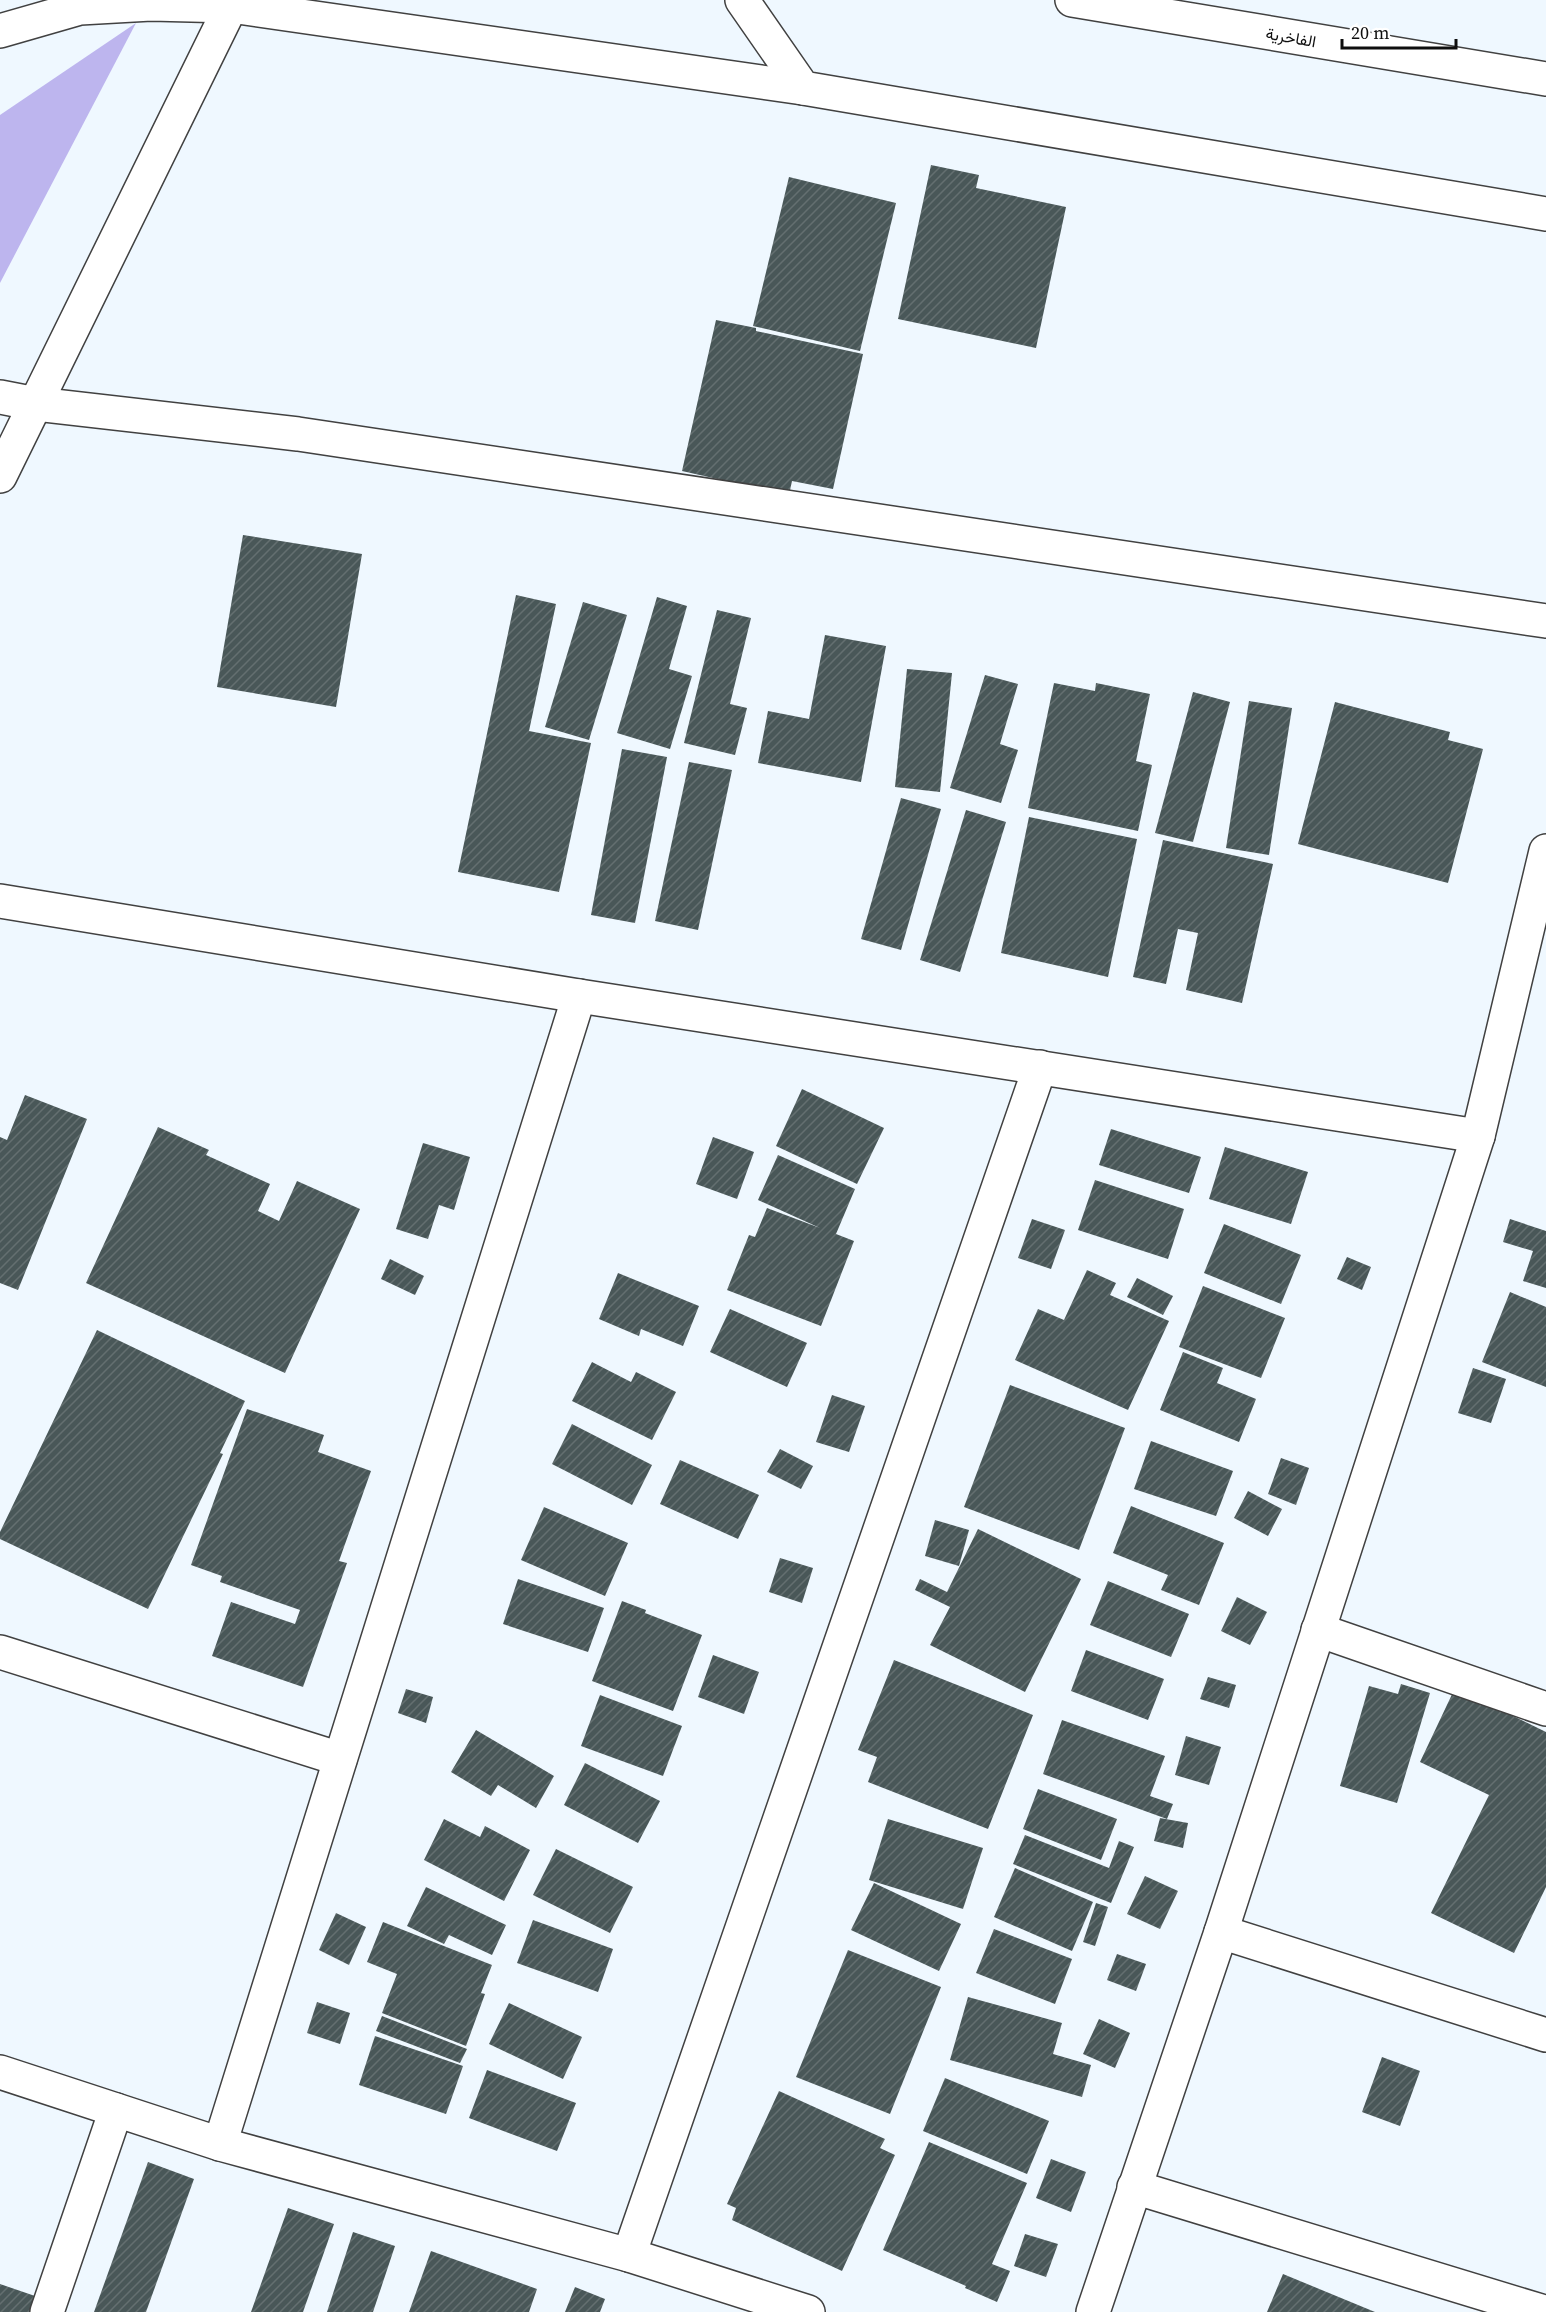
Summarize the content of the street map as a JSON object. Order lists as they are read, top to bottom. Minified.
{"streets":{"street":["الفاخرية"]},"scale_bar":"20 m"}
